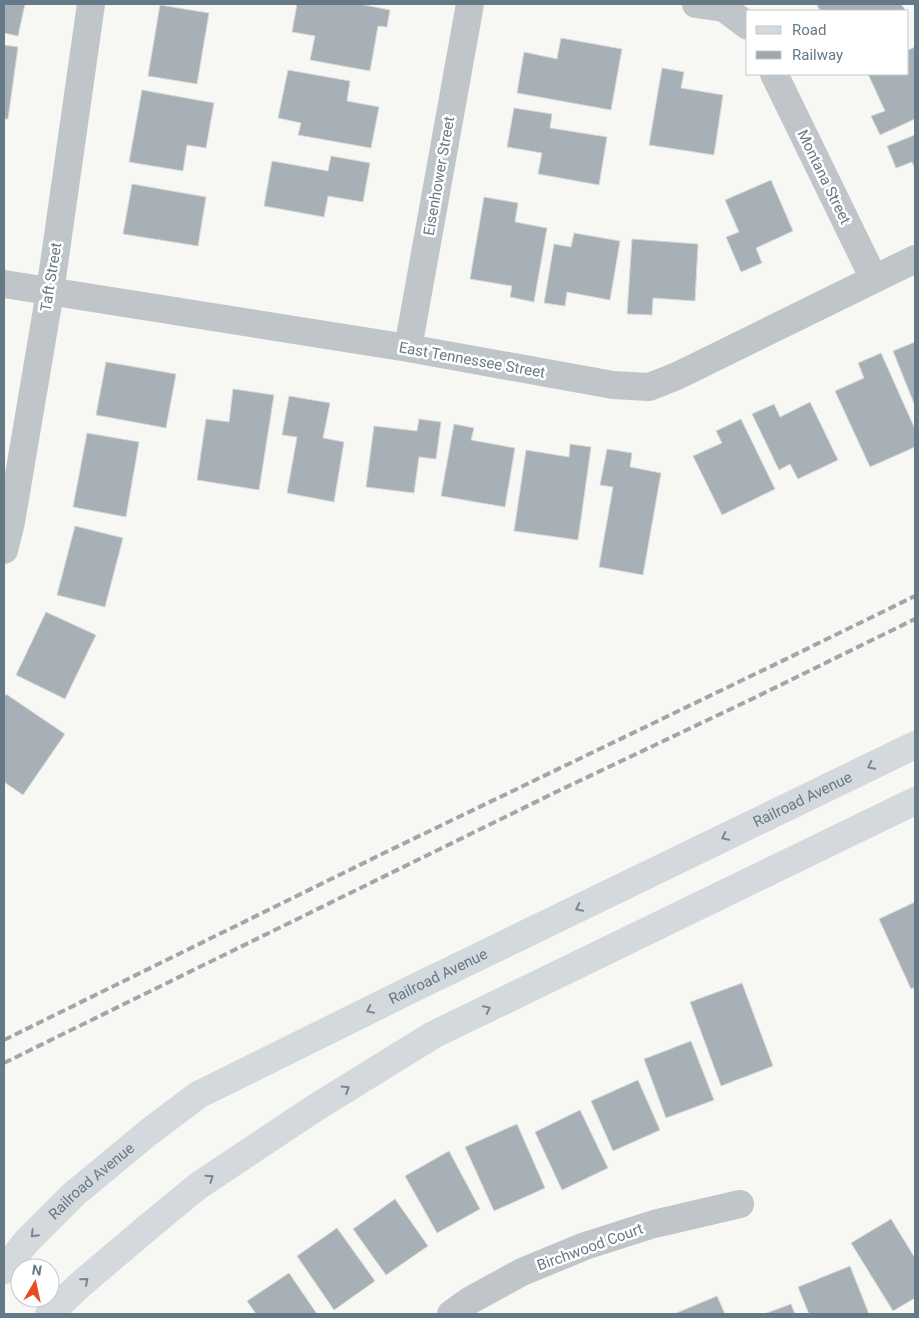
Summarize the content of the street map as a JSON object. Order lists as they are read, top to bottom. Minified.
{"streets":{"street":["Eisenhower Street","Montana Street","Taft Street","East Tennessee Street","Railroad Avenue","Birchwood Court"]},"crossings":[["Eisenhower Street","East Tennessee Street"],["Montana Street","East Tennessee Street"],["Taft Street","East Tennessee Street"]],"legend":["Road","Railway"],"north":"top"}
